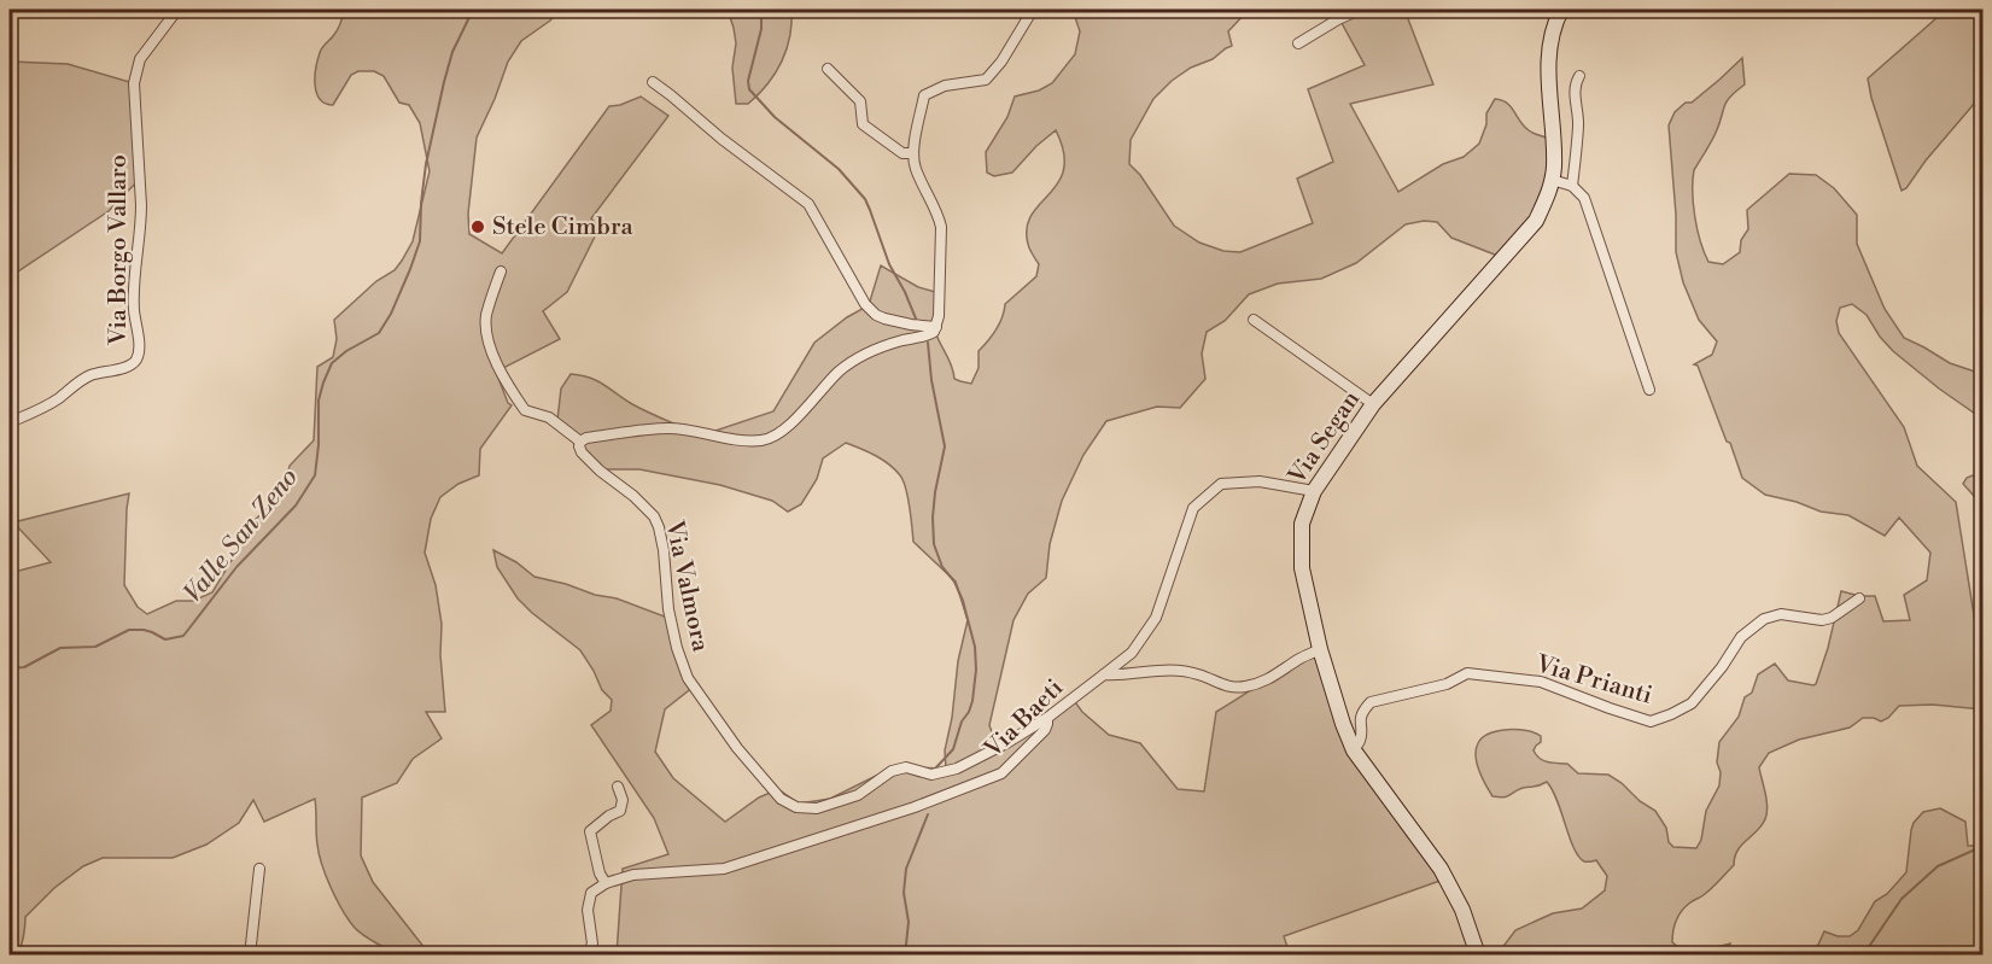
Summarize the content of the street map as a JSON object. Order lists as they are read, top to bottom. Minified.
{"streets":{"street":["Via Borgo Vallaro","Via Segan","Via Valmora","Via Prianti","Via Baeti"]},"crossings":[["Via Segan","Via Prianti"],["Via Segan","Via Baeti"],["Via Valmora","Via Baeti"]],"water":["Valle San Zeno"],"places":["Stele Cimbra"]}
